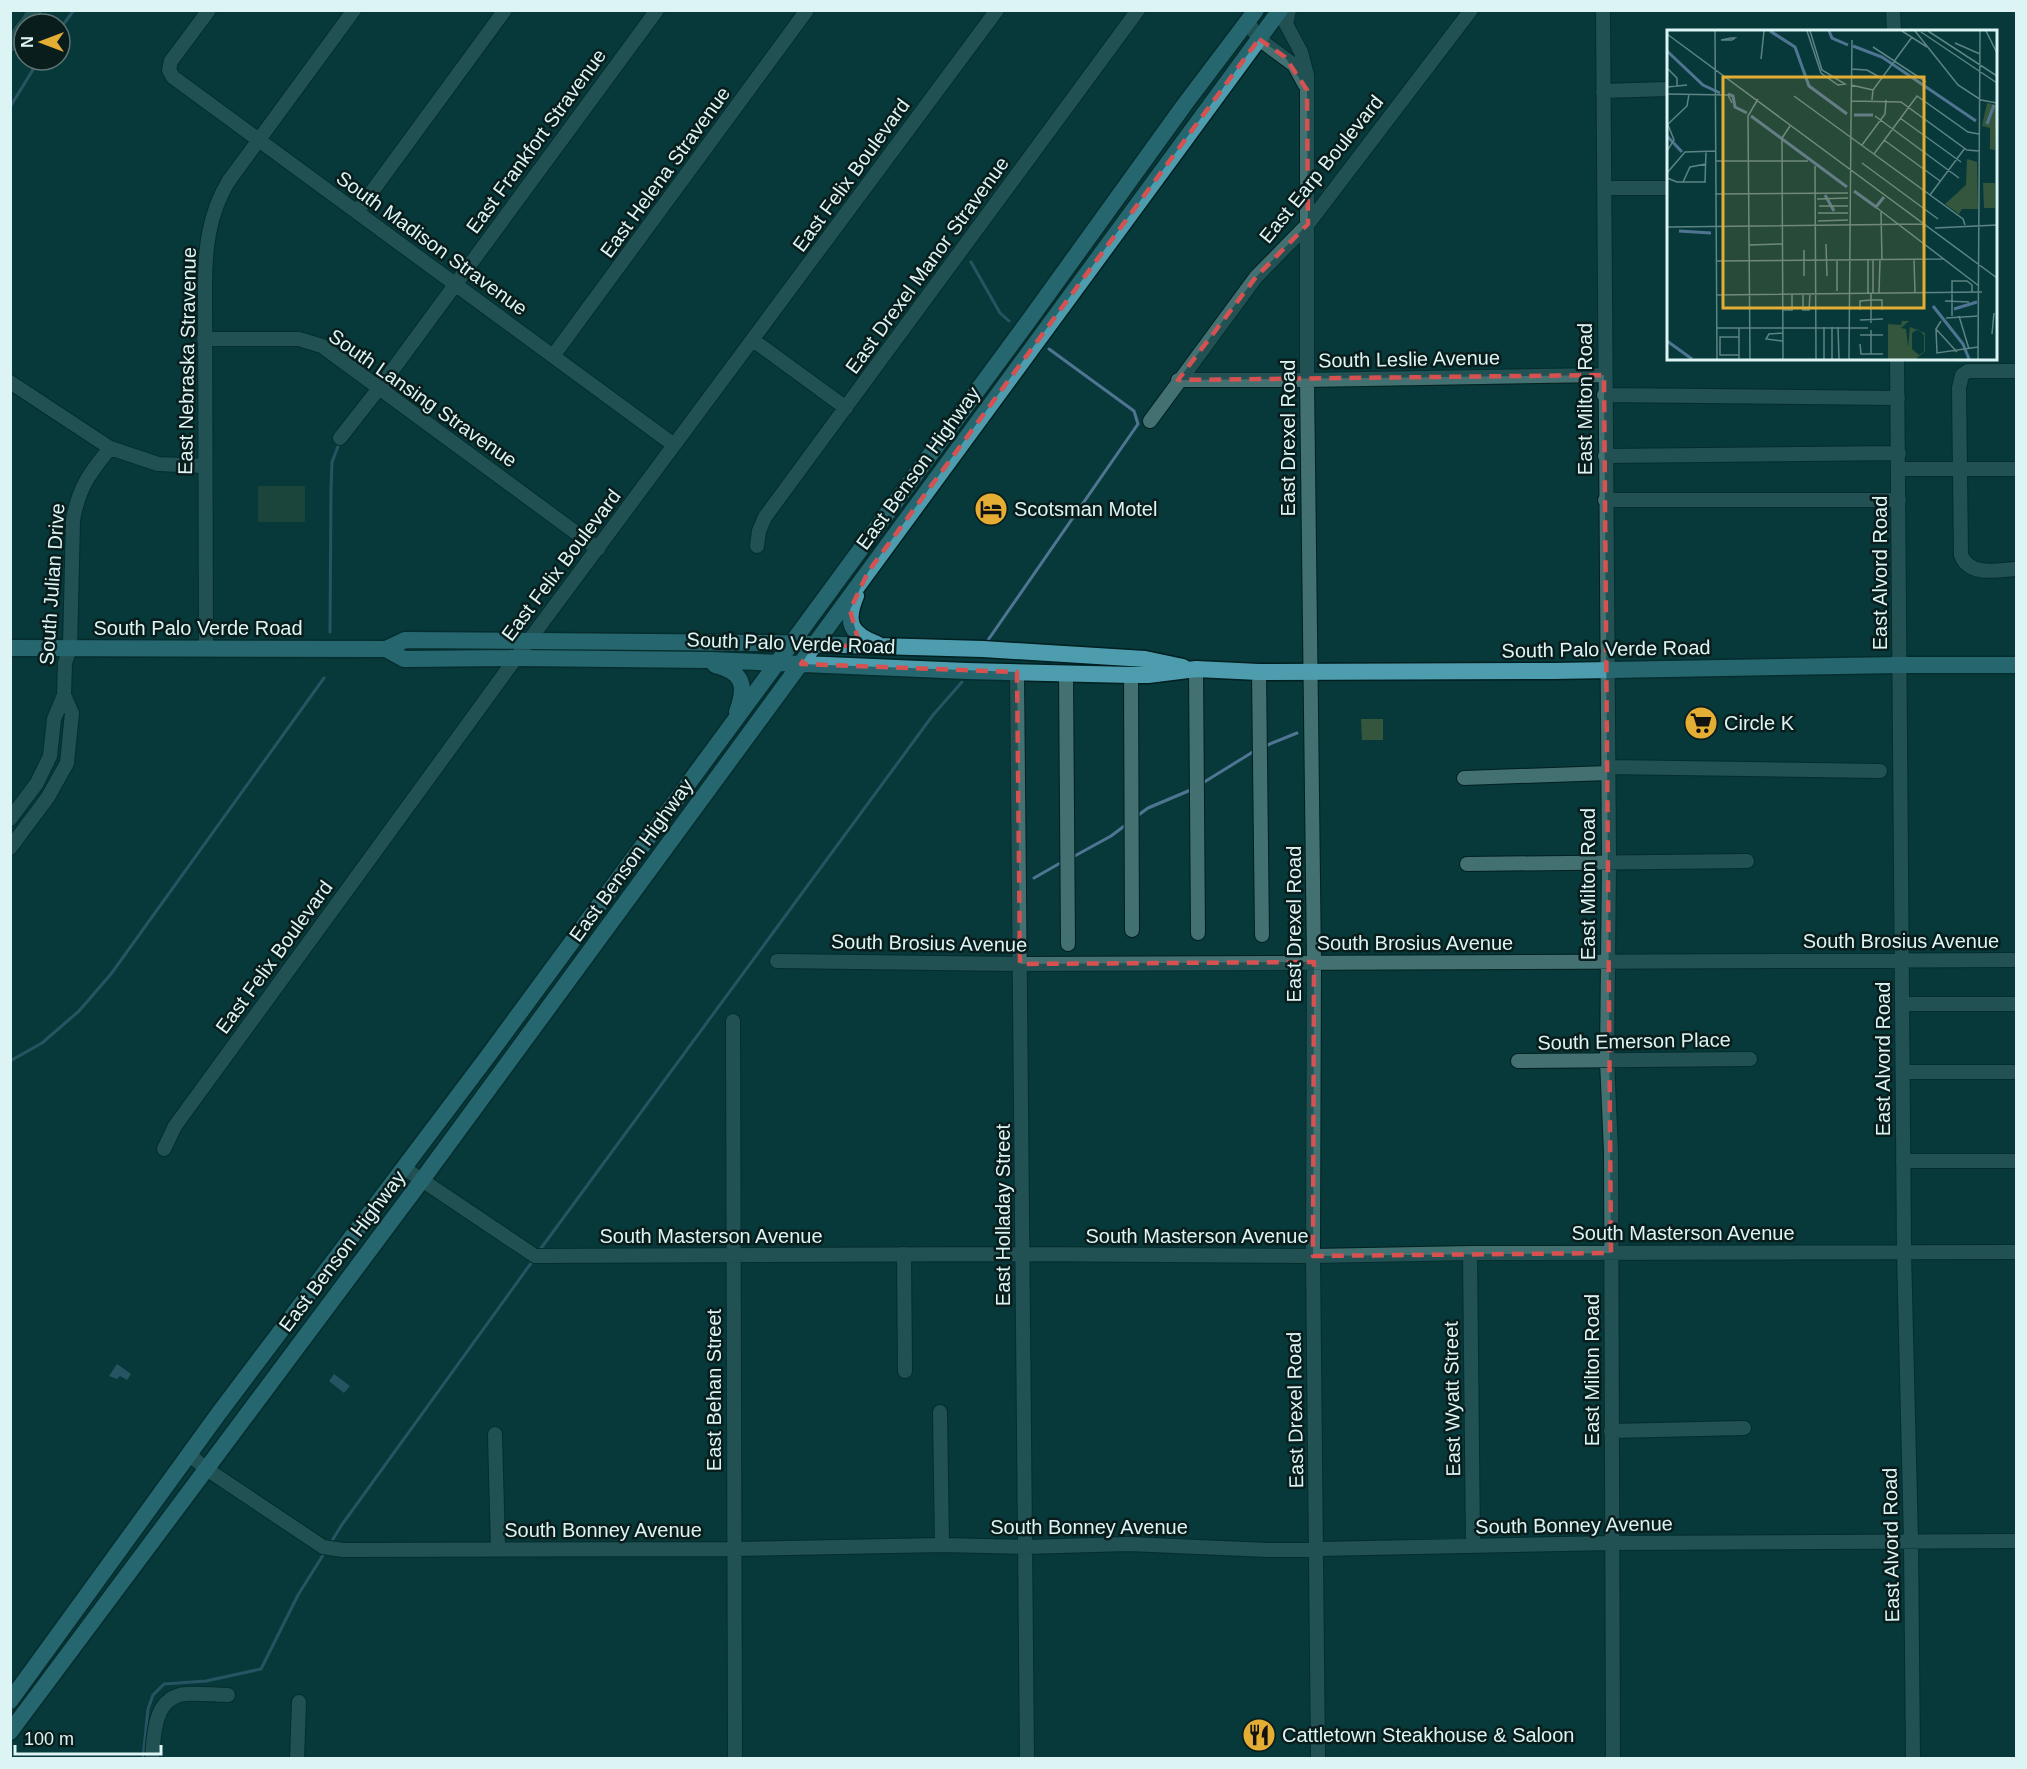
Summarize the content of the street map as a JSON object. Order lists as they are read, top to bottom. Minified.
{"streets":{"main road":["East Benson Highway","South Palo Verde Road"],"street":["East Frankfort Stravenue","East Earp Boulevard","East Helena Stravenue","East Felix Boulevard","South Madison Stravenue","East Drexel Manor Stravenue","South Leslie Avenue","East Nebraska Stravenue","South Lansing Stravenue","East Milton Road","East Drexel Road","East Alvord Road","South Julian Drive","South Brosius Avenue","South Emerson Place","East Holladay Street","South Masterson Avenue","East Behan Street","East Wyatt Street","South Bonney Avenue"]},"crossings":[["East Frankfort Stravenue","South Madison Stravenue"],["East Frankfort Stravenue","South Lansing Stravenue"],["East Earp Boulevard","South Leslie Avenue"],["East Earp Boulevard","East Drexel Road"],["East Helena Stravenue","South Madison Stravenue"],["East Felix Boulevard","South Madison Stravenue"],["East Felix Boulevard","South Lansing Stravenue"],["East Felix Boulevard","South Palo Verde Road"],["South Madison Stravenue","East Nebraska Stravenue"],["South Leslie Avenue","East Milton Road"],["South Leslie Avenue","East Drexel Road"],["East Nebraska Stravenue","South Lansing Stravenue"],["East Nebraska Stravenue","South Palo Verde Road"],["East Milton Road","South Palo Verde Road"],["East Milton Road","South Brosius Avenue"],["East Milton Road","South Emerson Place"],["East Milton Road","South Masterson Avenue"],["East Milton Road","South Bonney Avenue"],["East Drexel Road","South Palo Verde Road"],["East Drexel Road","South Brosius Avenue"],["East Drexel Road","South Masterson Avenue"],["East Drexel Road","South Bonney Avenue"],["East Benson Highway","South Palo Verde Road"],["East Benson Highway","South Masterson Avenue"],["East Benson Highway","South Bonney Avenue"],["East Alvord Road","South Palo Verde Road"],["East Alvord Road","South Brosius Avenue"],["East Alvord Road","South Masterson Avenue"],["East Alvord Road","South Bonney Avenue"],["South Julian Drive","South Palo Verde Road"],["South Palo Verde Road","East Holladay Street"],["South Brosius Avenue","East Holladay Street"],["East Holladay Street","South Masterson Avenue"],["East Holladay Street","South Bonney Avenue"],["South Masterson Avenue","East Behan Street"],["South Masterson Avenue","East Wyatt Street"],["East Behan Street","South Bonney Avenue"],["East Wyatt Street","South Bonney Avenue"]],"places":{"hotel":["Scotsman Motel"],"supermarket":["Circle K"],"restaurant":["Cattletown Steakhouse & Saloon"]},"scale_bar":"100 m","north":"left"}
